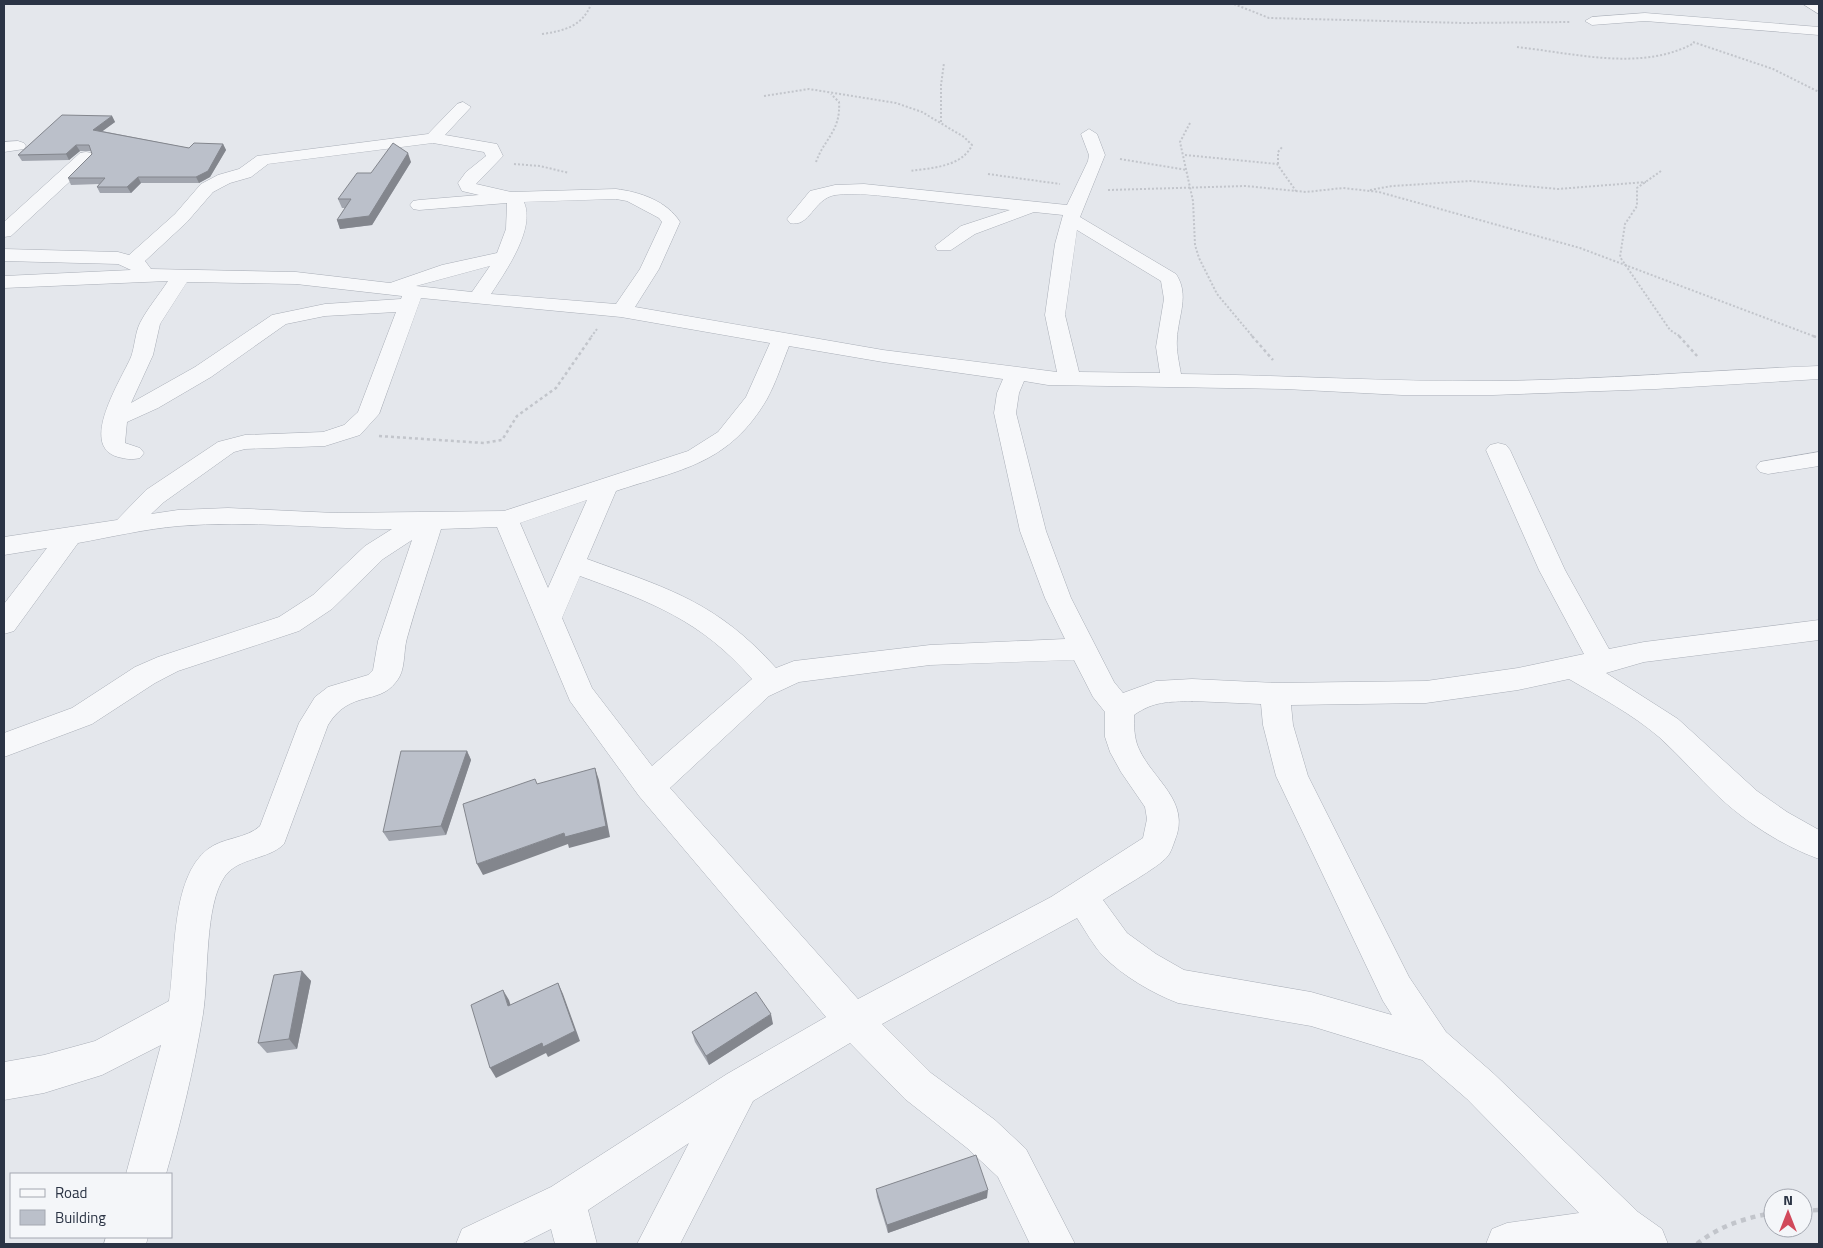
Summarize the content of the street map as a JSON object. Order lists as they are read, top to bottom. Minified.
{"legend":["Road","Building"],"north":"top"}
